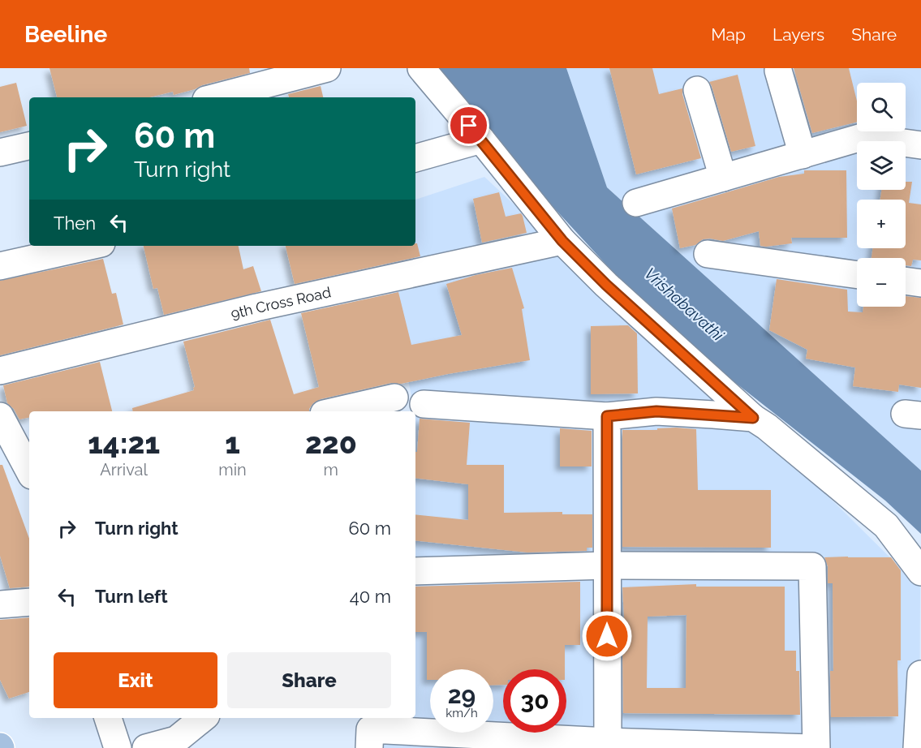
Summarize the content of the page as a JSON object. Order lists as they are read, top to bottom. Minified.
{"streets":{"street":["9th Cross Road"]},"water":["Vrishabavathi"],"page":{"header":"Beeline","nav":["Map","Layers","Share"],"map_buttons":["+","−"],"turn":["60 m","Turn right"],"then":"Then","eta":["14:21","Arrival","1","min","220","m"],"list":[{"name":"Turn right","value":"60 m"},{"name":"Turn left","value":"40 m"}],"buttons":["Exit","Share"],"speed":"29 km/h","limit":"30"}}
